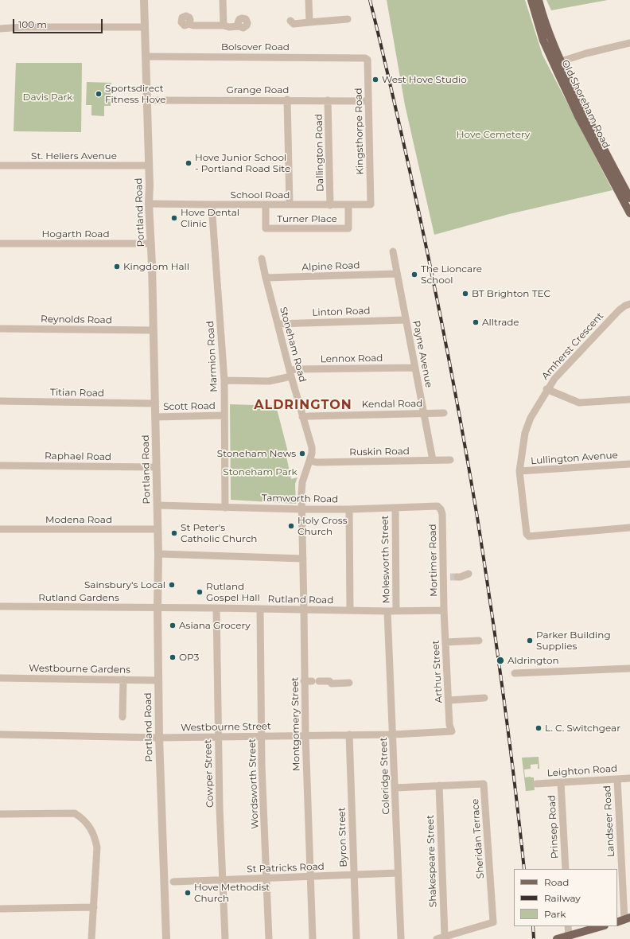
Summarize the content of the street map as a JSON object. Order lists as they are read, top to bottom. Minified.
{"streets":{"main road":["Old Shoreham Road"],"street":["Bolsover Road","Grange Road","Kingsthorpe Road","Dallington Road","St. Heliers Avenue","School Road","Portland Road","Turner Place","Hogarth Road","Alpine Road","Linton Road","Reynolds Road","Stoneham Road","Amherst Crescent","Payne Avenue","Marmion Road","Lennox Road","Titian Road","Kendal Road","Scott Road","Ruskin Road","Raphael Road","Lullington Avenue","Tamworth Road","Modena Road","Molesworth Street","Mortimer Road","Rutland Gardens","Rutland Road","Westbourne Gardens","Arthur Street","Montgomery Street","Westbourne Street","Leighton Road","Cowper Street","Coleridge Street","Wordsworth Street","Landseer Road","Prinsep Road","Byron Street","Sheridan Terrace","Shakespeare Street","St Patricks Road"]},"crossings":[["Bolsover Road","Kingsthorpe Road"],["Bolsover Road","Portland Road"],["Grange Road","Kingsthorpe Road"],["Grange Road","Dallington Road"],["Grange Road","Portland Road"],["Kingsthorpe Road","School Road"],["Dallington Road","School Road"],["St. Heliers Avenue","Portland Road"],["School Road","Portland Road"],["School Road","Turner Place"],["School Road","Marmion Road"],["Portland Road","Hogarth Road"],["Portland Road","Reynolds Road"],["Portland Road","Titian Road"],["Portland Road","Scott Road"],["Portland Road","Raphael Road"],["Portland Road","Tamworth Road"],["Portland Road","Modena Road"],["Portland Road","Rutland Gardens"],["Portland Road","Rutland Road"],["Portland Road","Westbourne Gardens"],["Portland Road","Westbourne Street"],["Alpine Road","Stoneham Road"],["Alpine Road","Payne Avenue"],["Linton Road","Stoneham Road"],["Linton Road","Payne Avenue"],["Stoneham Road","Lennox Road"],["Stoneham Road","Kendal Road"],["Stoneham Road","Ruskin Road"],["Stoneham Road","Tamworth Road"],["Stoneham Road","Montgomery Street"],["Amherst Crescent","Lullington Avenue"],["Payne Avenue","Lennox Road"],["Payne Avenue","Kendal Road"],["Payne Avenue","Ruskin Road"],["Marmion Road","Lennox Road"],["Marmion Road","Scott Road"],["Marmion Road","Tamworth Road"],["Tamworth Road","Molesworth Street"],["Tamworth Road","Mortimer Road"],["Tamworth Road","Montgomery Street"],["Molesworth Street","Rutland Road"],["Mortimer Road","Rutland Road"],["Mortimer Road","Arthur Street"],["Rutland Gardens","Rutland Road"],["Rutland Road","Arthur Street"],["Rutland Road","Montgomery Street"],["Rutland Road","Cowper Street"],["Rutland Road","Coleridge Street"],["Rutland Road","Wordsworth Street"],["Arthur Street","Westbourne Street"],["Montgomery Street","Westbourne Street"],["Montgomery Street","St Patricks Road"],["Westbourne Street","Cowper Street"],["Westbourne Street","Coleridge Street"],["Westbourne Street","Wordsworth Street"],["Westbourne Street","Byron Street"],["Leighton Road","Landseer Road"],["Leighton Road","Prinsep Road"],["Cowper Street","St Patricks Road"],["Coleridge Street","Sheridan Terrace"],["Coleridge Street","St Patricks Road"],["Wordsworth Street","St Patricks Road"],["Byron Street","St Patricks Road"],["Sheridan Terrace","Shakespeare Street"]],"districts":["ALDRINGTON"],"parks":["Davis Park","Hove Cemetery","Stoneham Park"],"places":["West Hove Studio","Sportsdirect Fitness Hove","Hove Junior School - Portland Road Site","Hove Dental Clinic","Kingdom Hall","The Lioncare School","BT Brighton TEC","Alltrade","Stoneham News","Holy Cross Church","St Peter's Catholic Church","Sainsbury's Local","Rutland Gospel Hall","Asiana Grocery","Parker Building Supplies","OP3","Aldrington","L. C. Switchgear","Hove Methodist Church"],"legend":["Road","Railway","Park"],"scale_bar":"100 m"}
